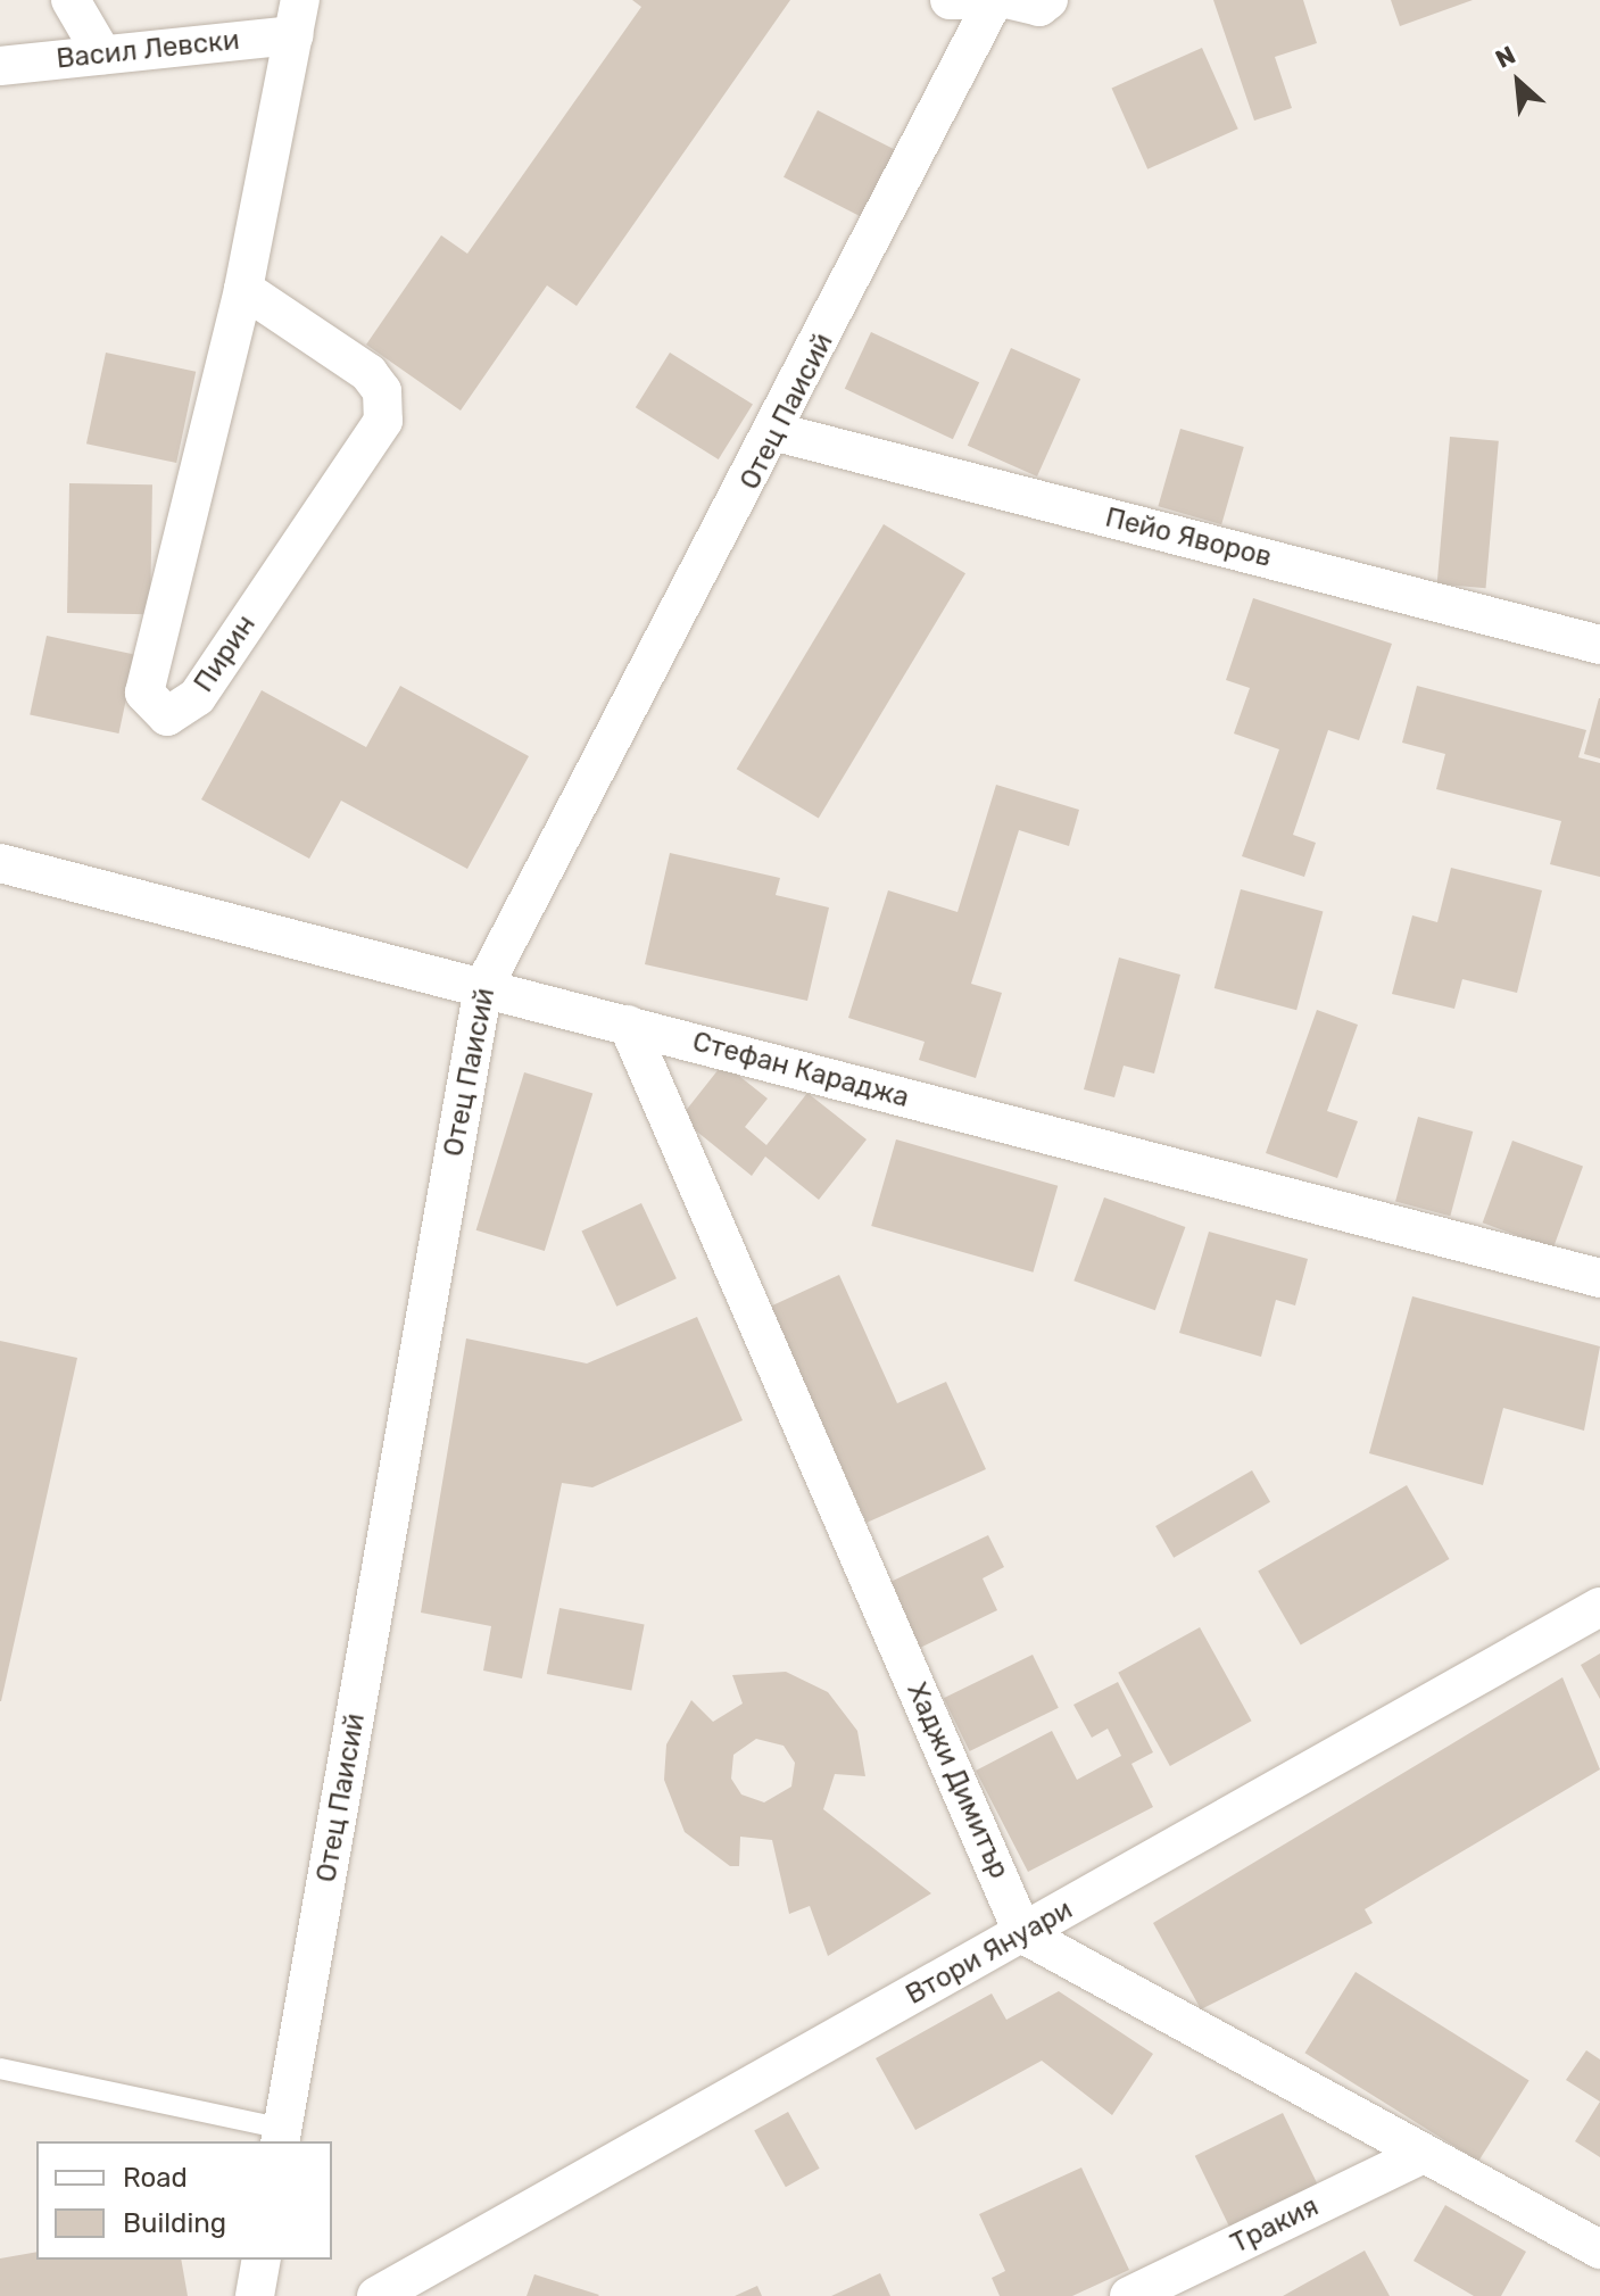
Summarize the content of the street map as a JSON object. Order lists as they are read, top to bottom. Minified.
{"streets":{"street":["Васил Левски","Отец Паисий","Пейо Яворов","Пирин","Стефан Караджа","Хаджи Димитър","Втори Януари","Тракия"]},"crossings":[["Васил Левски","Пирин"],["Отец Паисий","Пейо Яворов"],["Отец Паисий","Стефан Караджа"],["Стефан Караджа","Хаджи Димитър"],["Хаджи Димитър","Втори Януари"]],"legend":["Road","Building"],"north":"top left"}
